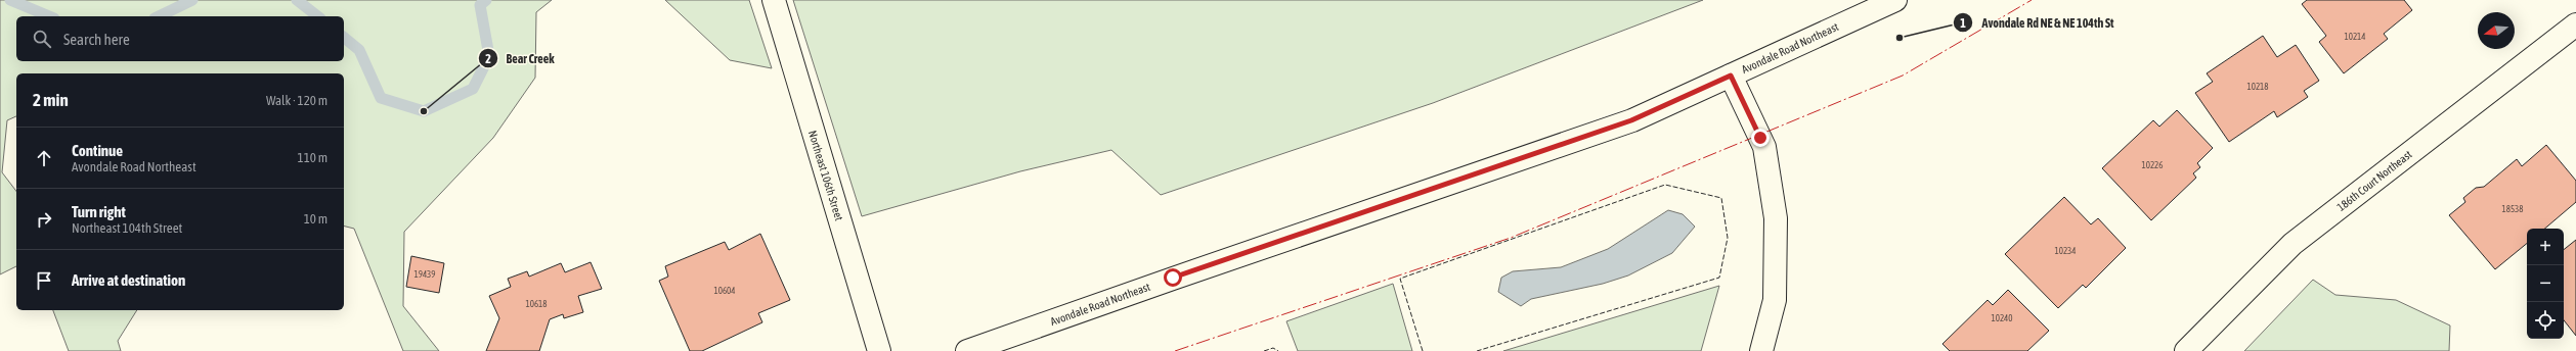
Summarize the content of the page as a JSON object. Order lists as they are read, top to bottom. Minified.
{"streets":{"street":["Avondale Road Northeast","Northeast 106th Street","186th Court Northeast"]},"places":["Avondale Rd NE & NE 104th St","Bear Creek"],"house_numbers":["10214","10218","10226","18538","10234","19439","10604","10618","10240"],"north":"left","page":{"search":"Search here","heading":["2 min","Walk · 120 m"],"list":[["Continue","Avondale Road Northeast","110 m"],["Turn right","Northeast 104th Street","10 m"],"Arrive at destination"],"map_buttons":["+","−"]}}
